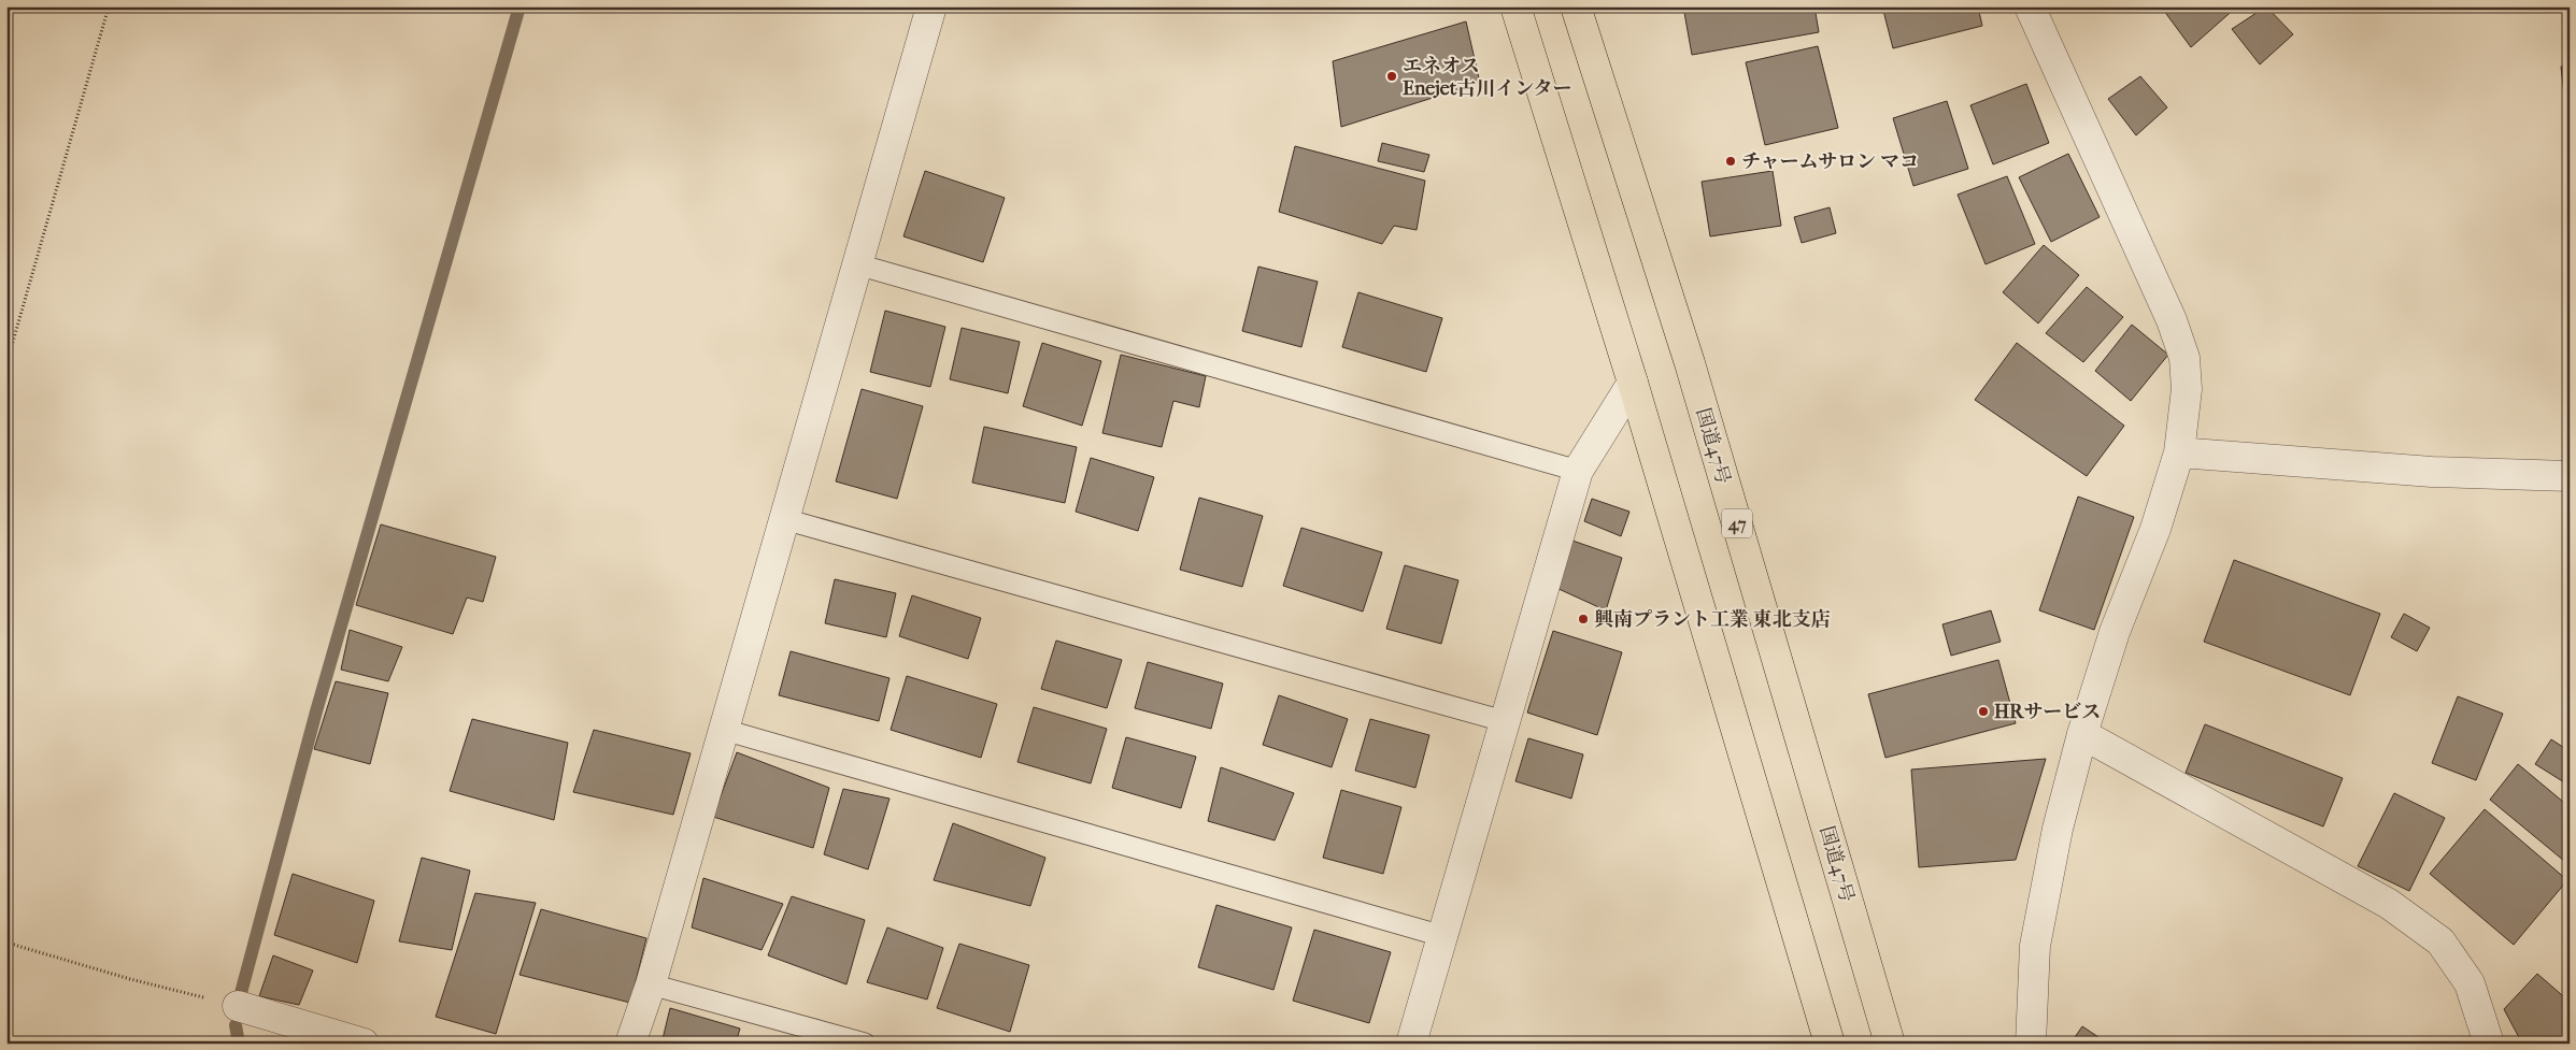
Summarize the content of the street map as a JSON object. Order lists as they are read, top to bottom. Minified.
{"streets":{"highway":["国道47号","47"]},"places":["エネオス Enejet古川インター","チャームサロン マコ","興南プラント工業 東北支店","HRサービス"]}
